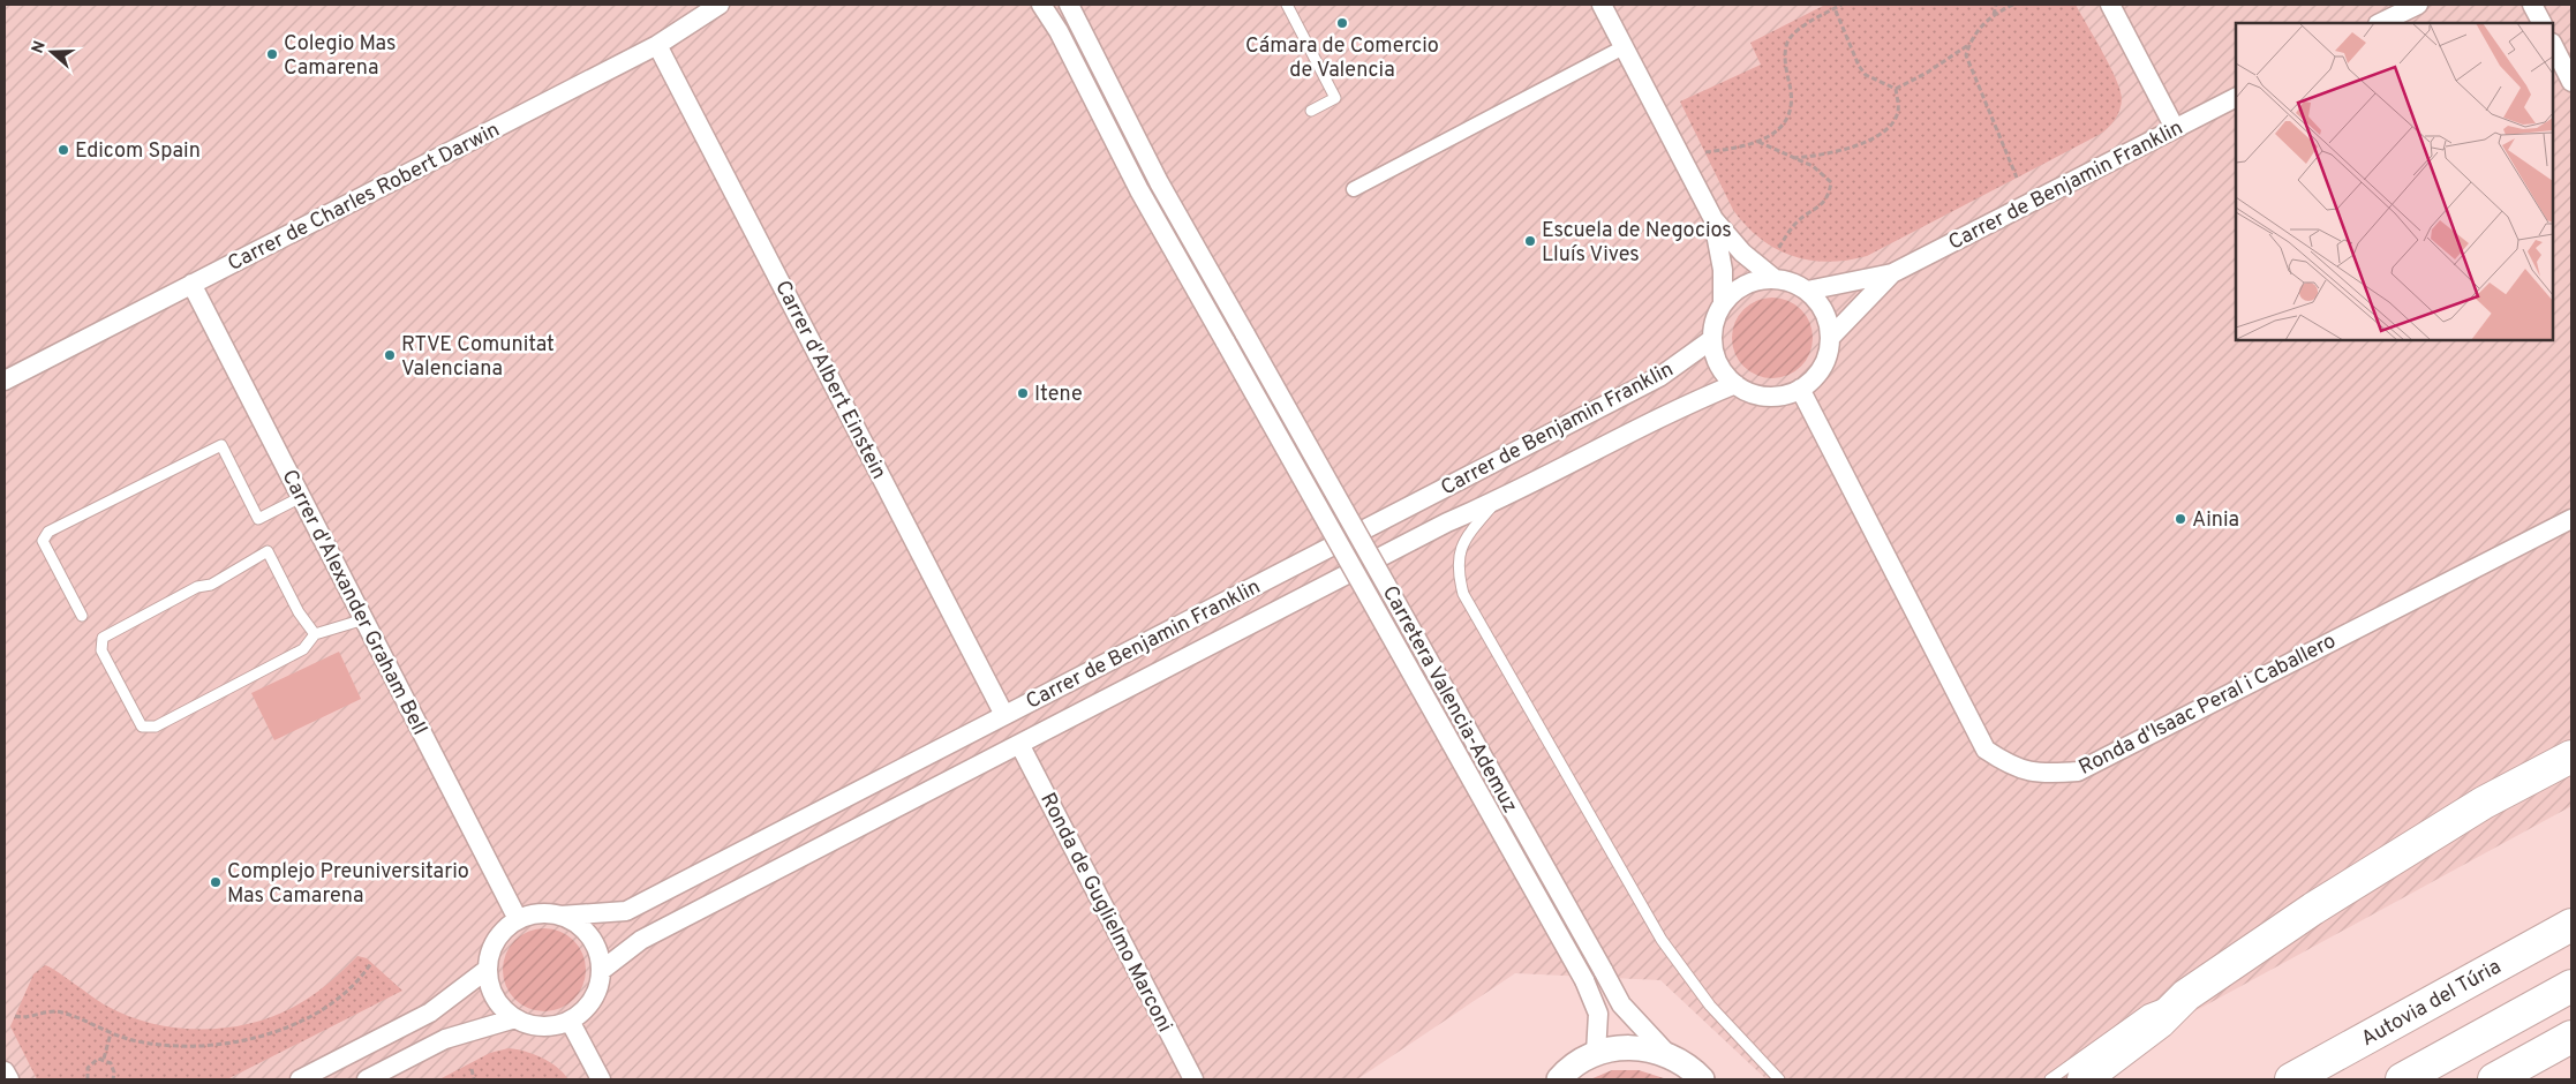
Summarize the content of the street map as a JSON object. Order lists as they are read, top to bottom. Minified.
{"streets":{"highway":["Autovia del Túria"],"street":["Carrer de Benjamin Franklin","Carrer de Charles Robert Darwin","Carrer d'Albert Einstein","Carrer d'Alexander Graham Bell","Carretera Valencia-Ademuz","Ronda d'Isaac Peral i Caballero","Ronda de Guglielmo Marconi"]},"crossings":[["Carrer de Benjamin Franklin","Carrer d'Albert Einstein"],["Carrer de Benjamin Franklin","Carrer d'Alexander Graham Bell"],["Carrer de Benjamin Franklin","Ronda d'Isaac Peral i Caballero"],["Carrer de Benjamin Franklin","Ronda de Guglielmo Marconi"],["Carrer de Charles Robert Darwin","Carrer d'Albert Einstein"],["Carrer de Charles Robert Darwin","Carrer d'Alexander Graham Bell"]],"places":["Cámara de Comercio de Valencia","Colegio Mas Camarena","Edicom Spain","Escuela de Negocios Lluís Vives","RTVE Comunitat Valenciana","Itene","Ainia","Complejo Preuniversitario Mas Camarena"],"north":"left"}
